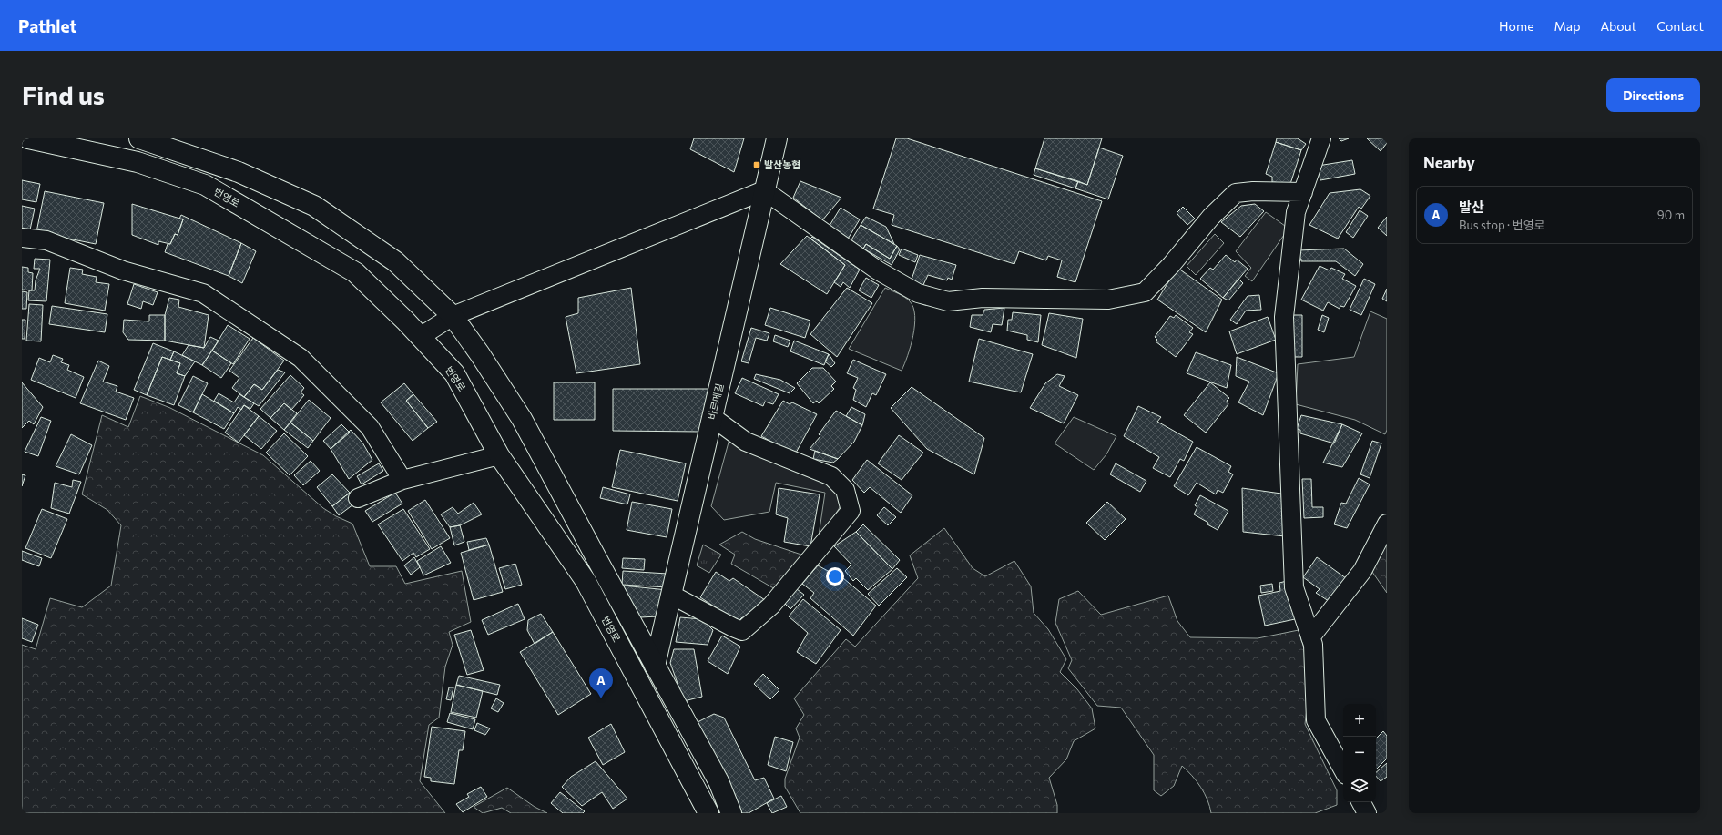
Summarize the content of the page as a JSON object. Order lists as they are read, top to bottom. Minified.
{"streets":{"main road":["번영로","바르메길"]},"crossings":[["번영로","바르메길"]],"places":{"transit":["발산농협"]},"page":{"header":"Pathlet","nav":["Home","Map","About","Contact"],"buttons":"Directions","title":"Find us","heading":"Nearby","list":[{"mark":"A","name":"발산","note":"Bus stop · 번영로","value":"90 m"}],"pins":"A","map_buttons":["+","−"]}}
